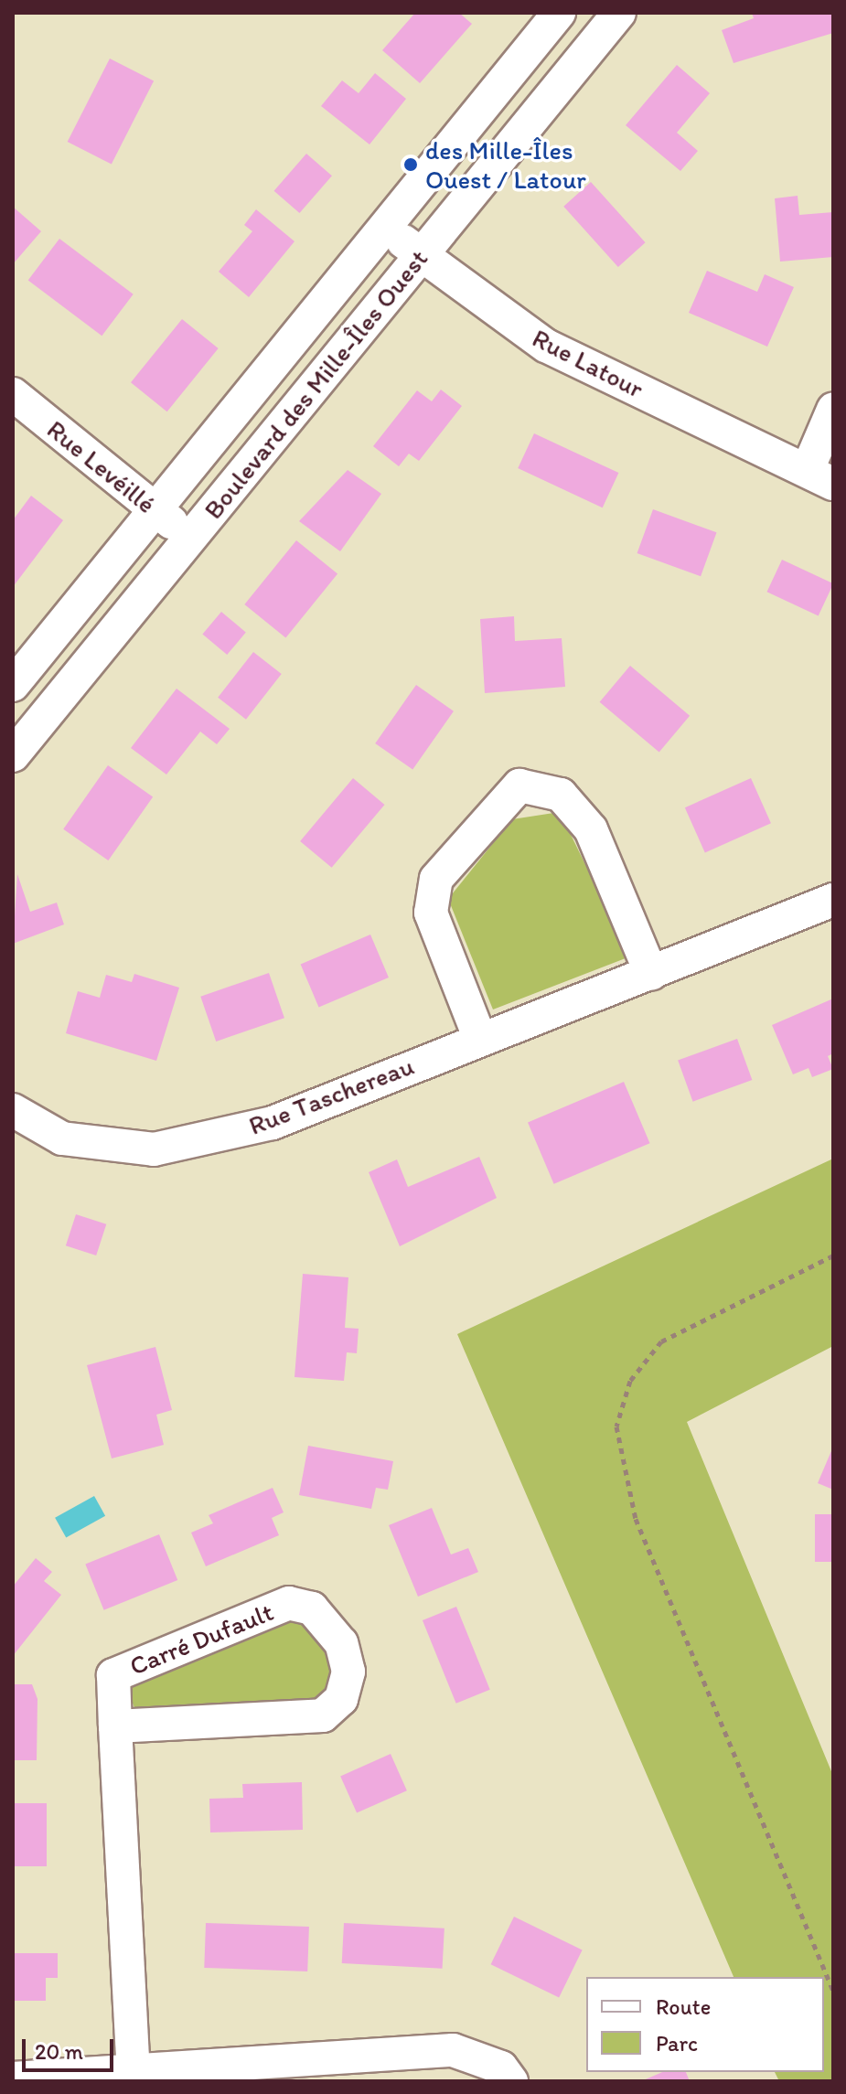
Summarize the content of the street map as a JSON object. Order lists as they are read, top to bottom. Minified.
{"streets":{"street":["Rue Latour","Boulevard des Mille-Îles Ouest","Rue Levéillé","Rue Taschereau","Carré Dufault"]},"crossings":[["Rue Latour","Boulevard des Mille-Îles Ouest"],["Boulevard des Mille-Îles Ouest","Rue Levéillé"]],"places":["des Mille-Îles Ouest / Latour"],"legend":["Route","Parc"],"scale_bar":"20 m"}
